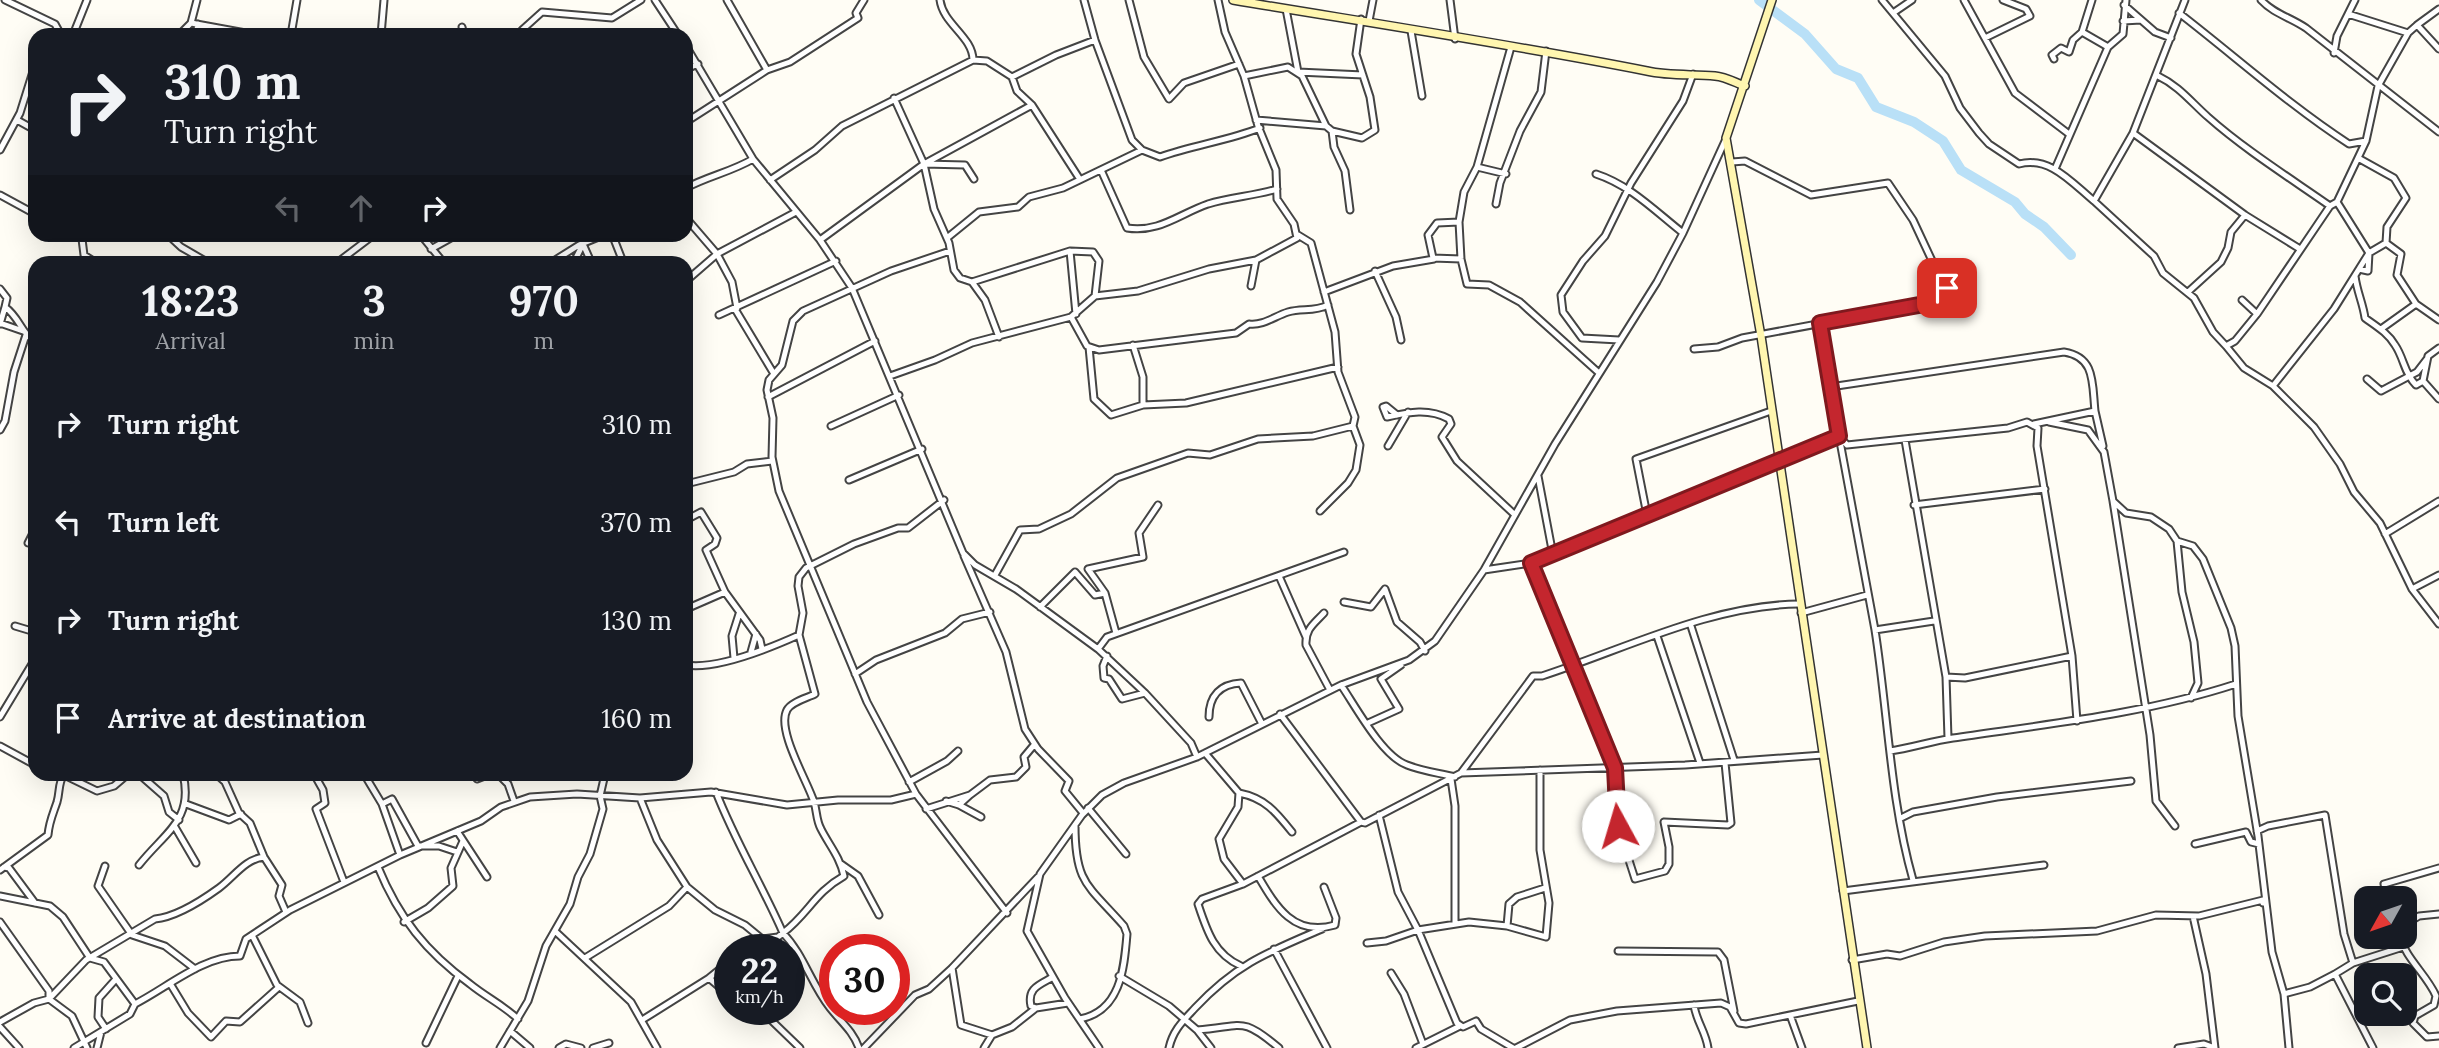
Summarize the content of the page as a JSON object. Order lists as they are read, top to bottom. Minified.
{"north":"bottom left","page":{"turn":["310 m","Turn right"],"eta":["18:23","Arrival","3","min","970","m"],"list":[{"name":"Turn right","value":"310 m"},{"name":"Turn left","value":"370 m"},{"name":"Turn right","value":"130 m"},{"name":"Arrive at destination","value":"160 m"}],"speed":"22 km/h","limit":"30"}}
